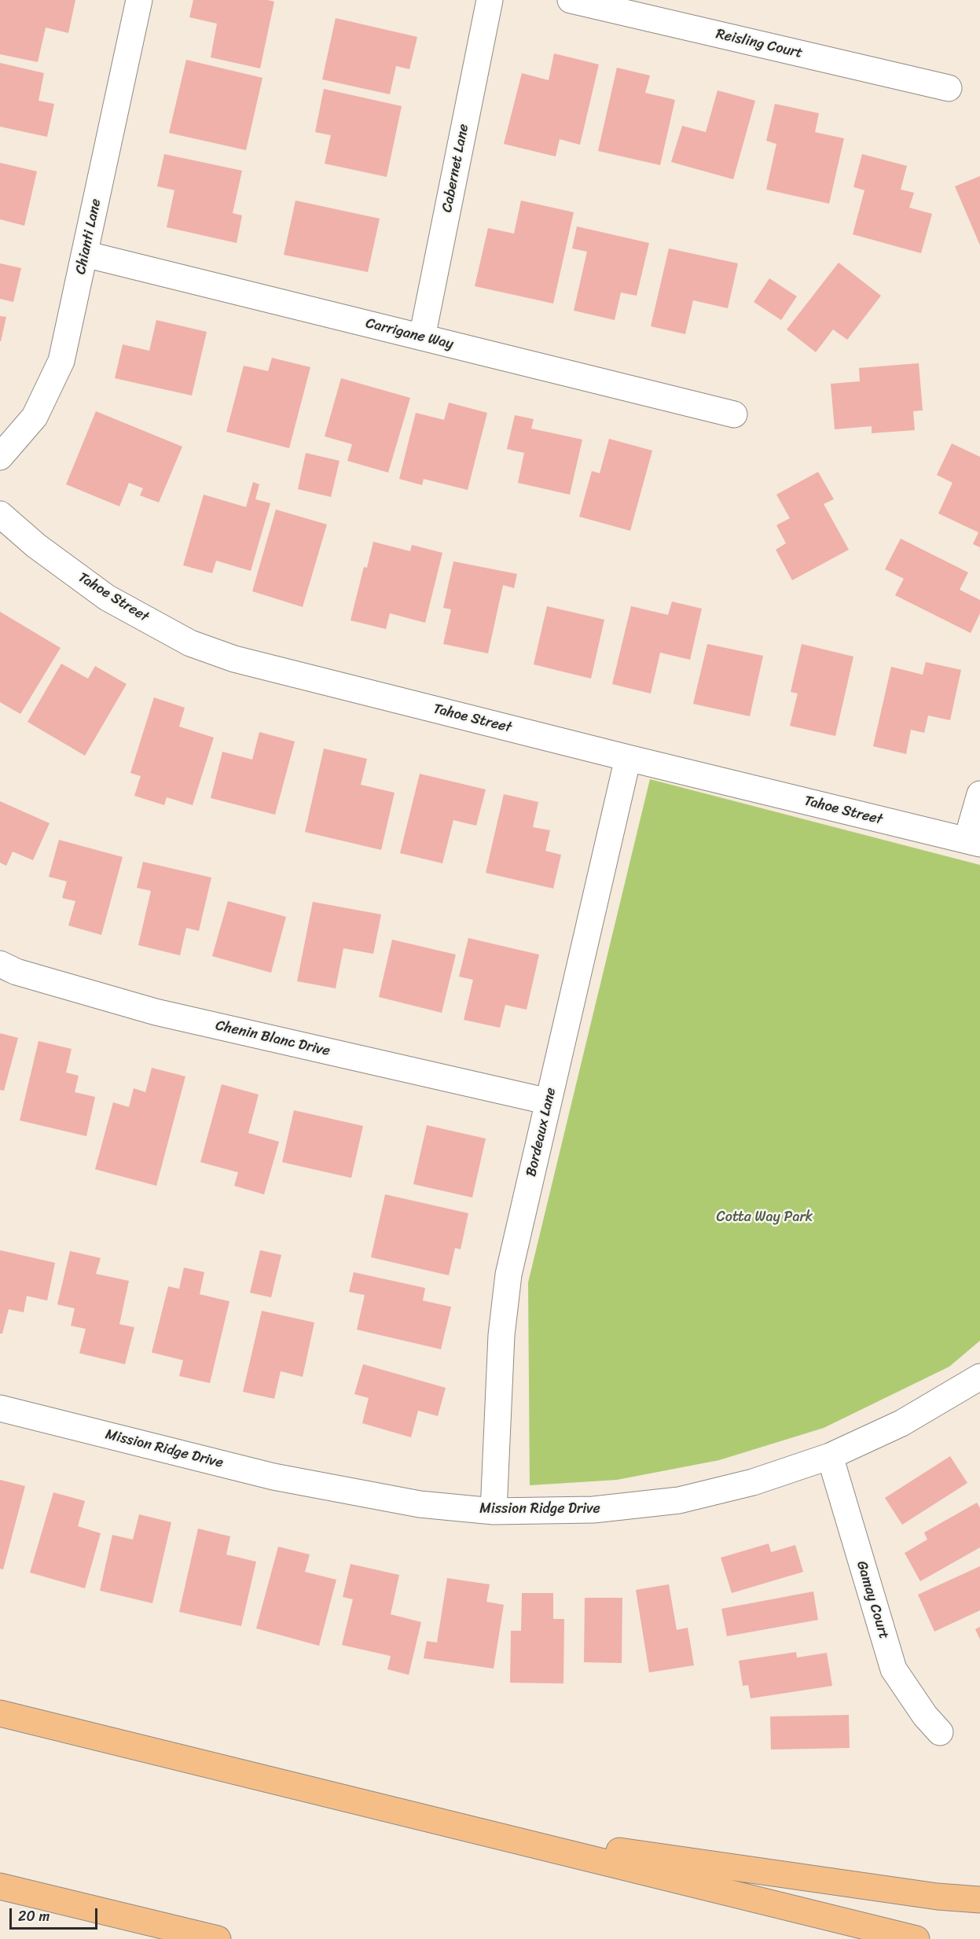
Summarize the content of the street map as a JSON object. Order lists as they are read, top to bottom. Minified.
{"streets":{"street":["Reisling Court","Cabernet Lane","Chianti Lane","Carrigane Way","Tahoe Street","Chenin Blanc Drive","Bordeaux Lane","Mission Ridge Drive","Gamay Court"]},"crossings":[["Cabernet Lane","Carrigane Way"],["Chianti Lane","Carrigane Way"],["Tahoe Street","Bordeaux Lane"],["Chenin Blanc Drive","Bordeaux Lane"],["Bordeaux Lane","Mission Ridge Drive"],["Mission Ridge Drive","Gamay Court"]],"parks":["Cotta Way Park"],"scale_bar":"20 m"}
